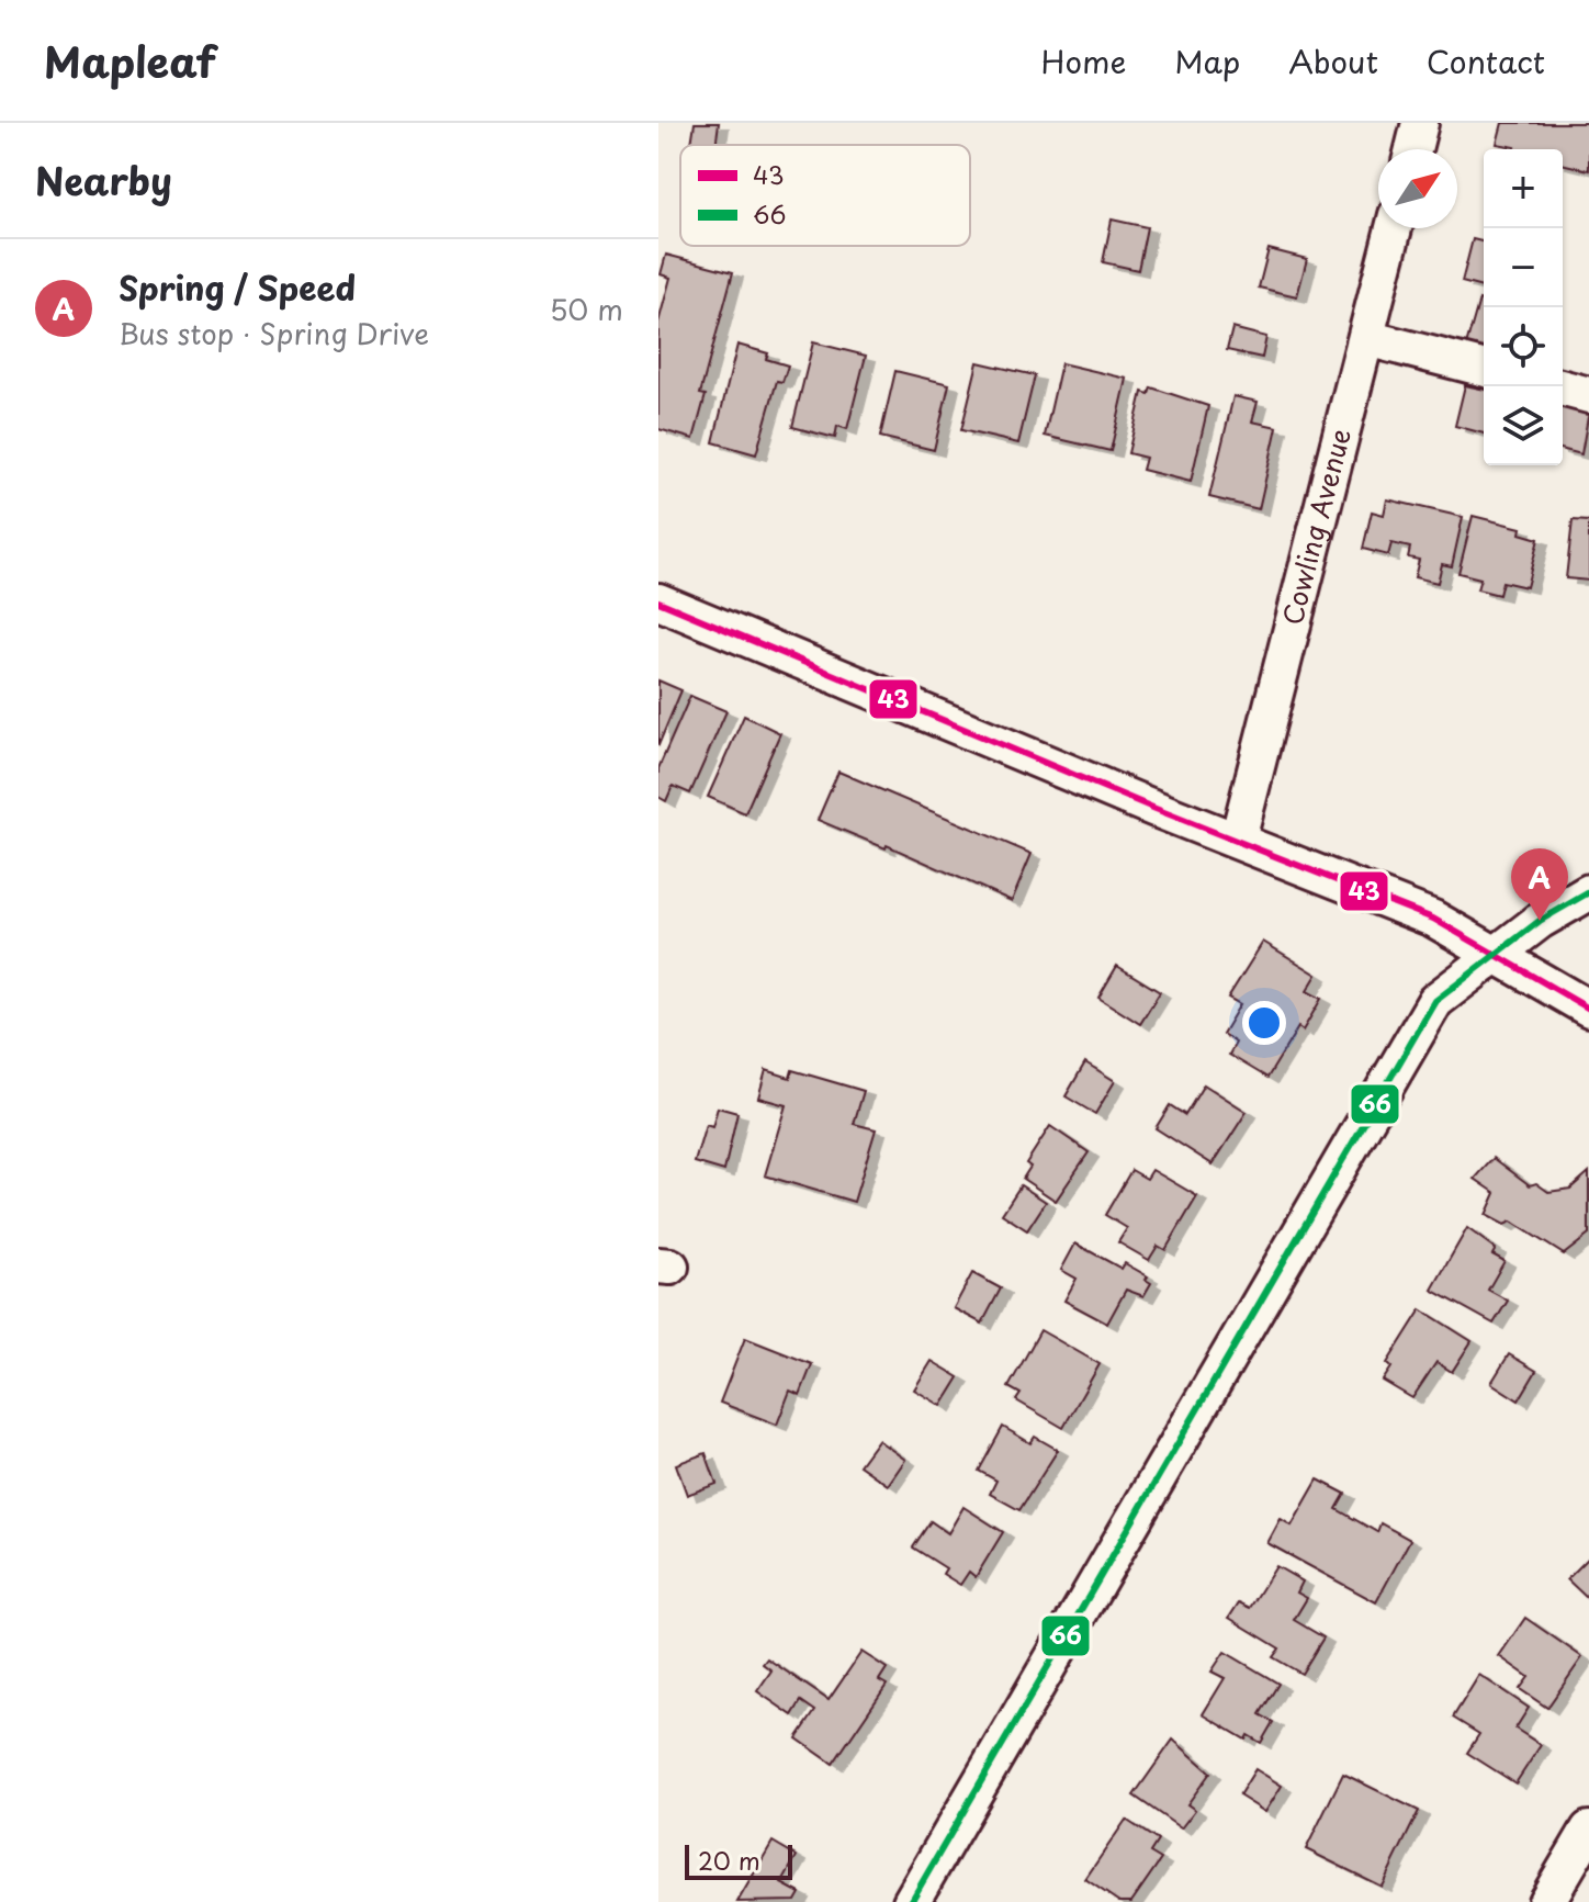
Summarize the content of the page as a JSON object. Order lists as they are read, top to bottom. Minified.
{"streets":{"street":["Cowling Avenue"]},"lines":["transit line 43","transit line 66"],"legend":["43","66"],"scale_bar":"20 m","north":"top right","page":{"header":"Mapleaf","nav":["Home","Map","About","Contact"],"heading":"Nearby","map_buttons":["+","−"],"list":[{"mark":"A","name":"Spring / Speed","note":"Bus stop · Spring Drive","value":"50 m"}],"pins":"A","scale":"20 m"}}
